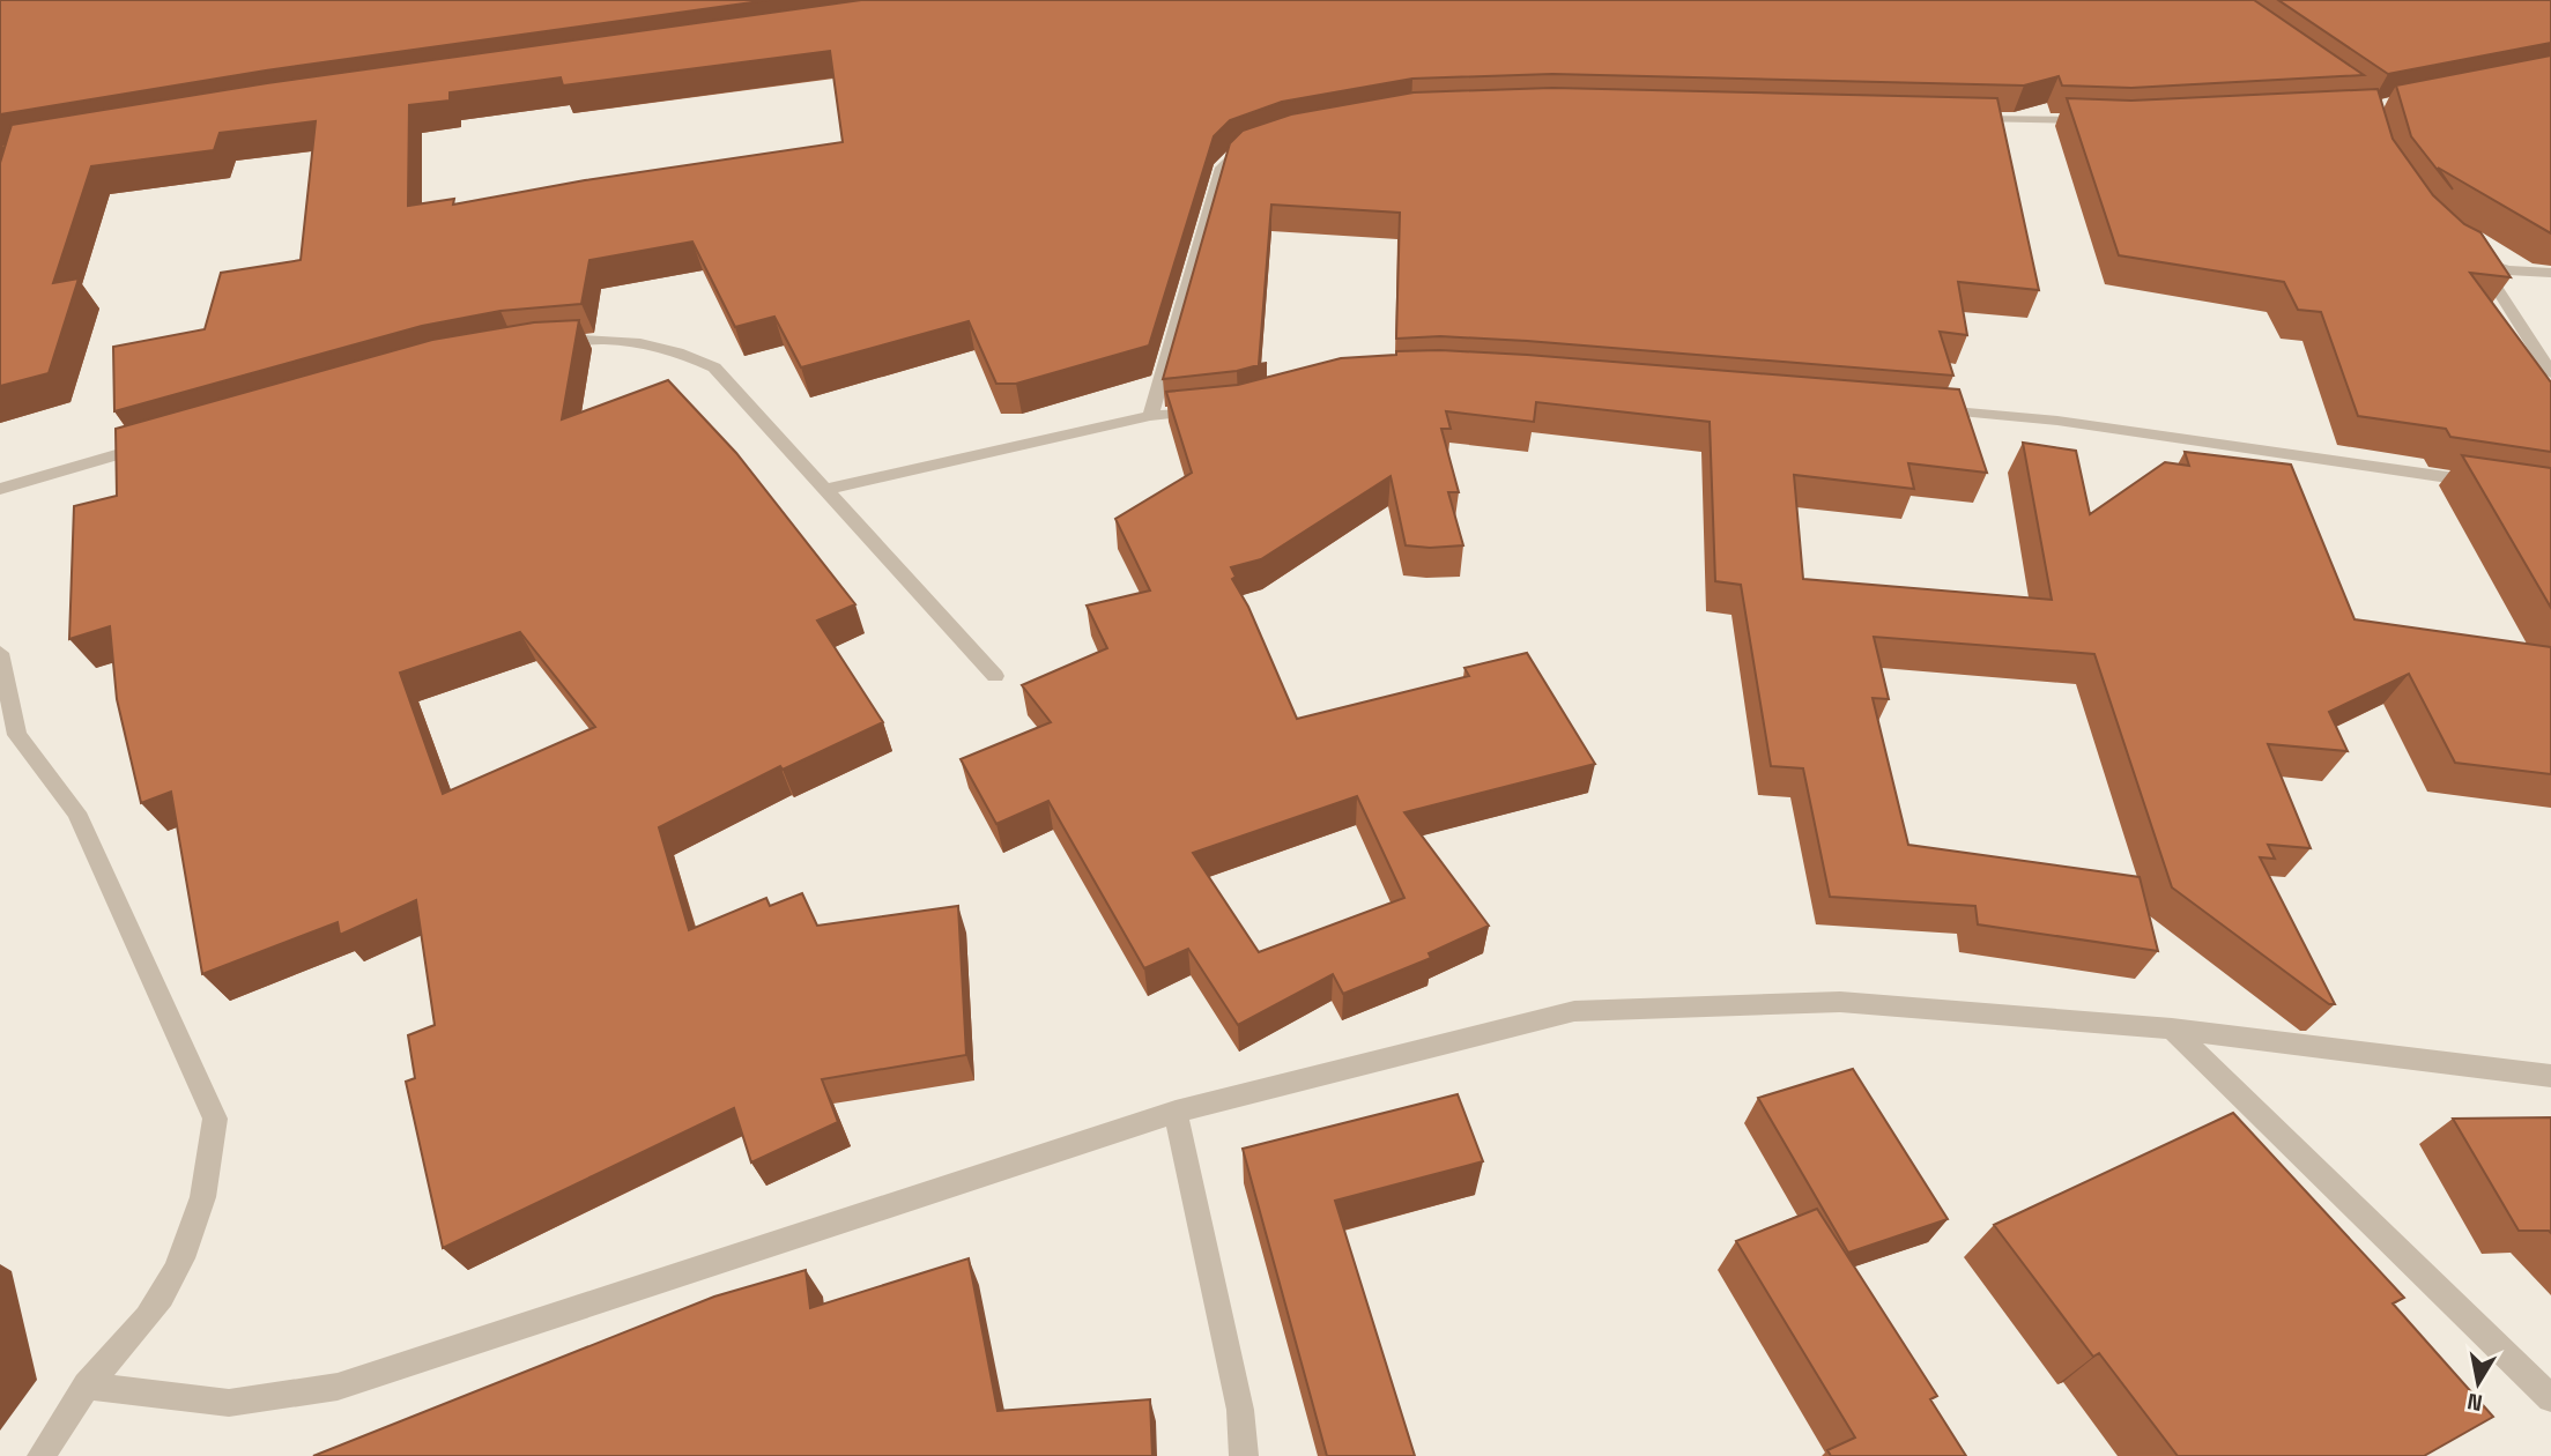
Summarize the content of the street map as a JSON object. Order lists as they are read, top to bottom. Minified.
{"north":"bottom"}
